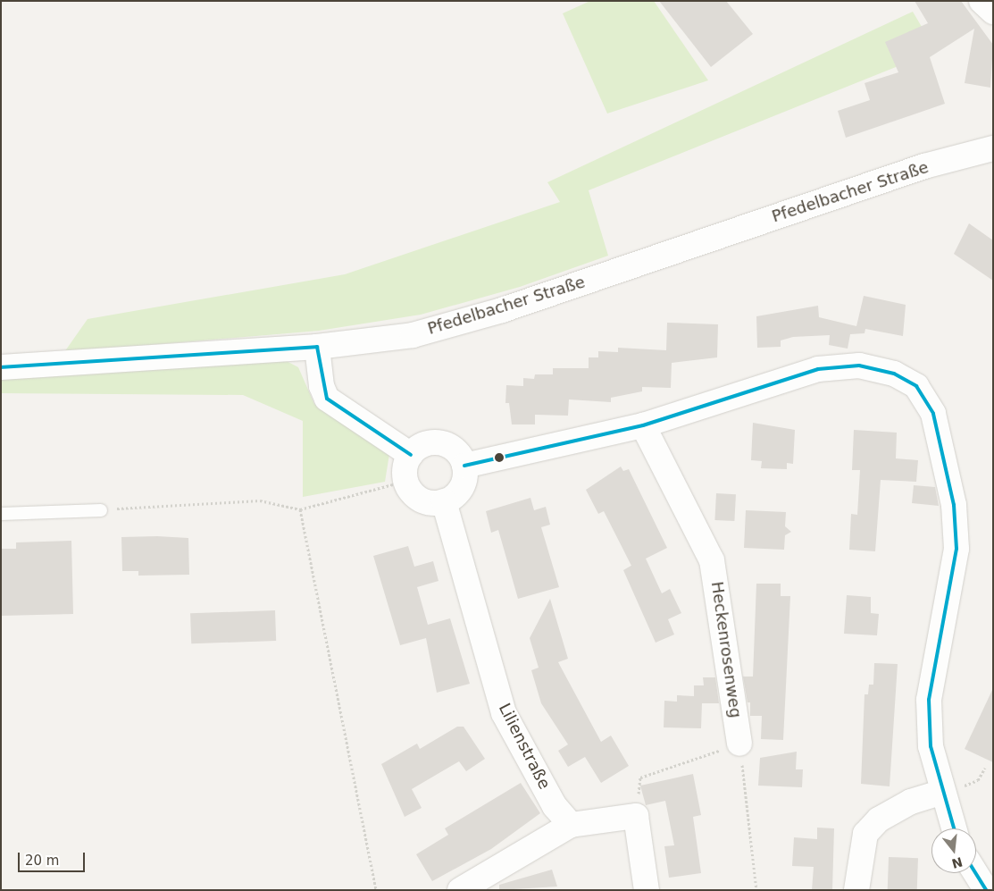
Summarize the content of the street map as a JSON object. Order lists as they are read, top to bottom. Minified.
{"streets":{"street":["Pfedelbacher Straße","Heckenrosenweg","Lilienstraße"]},"scale_bar":"20 m","north":"bottom"}
